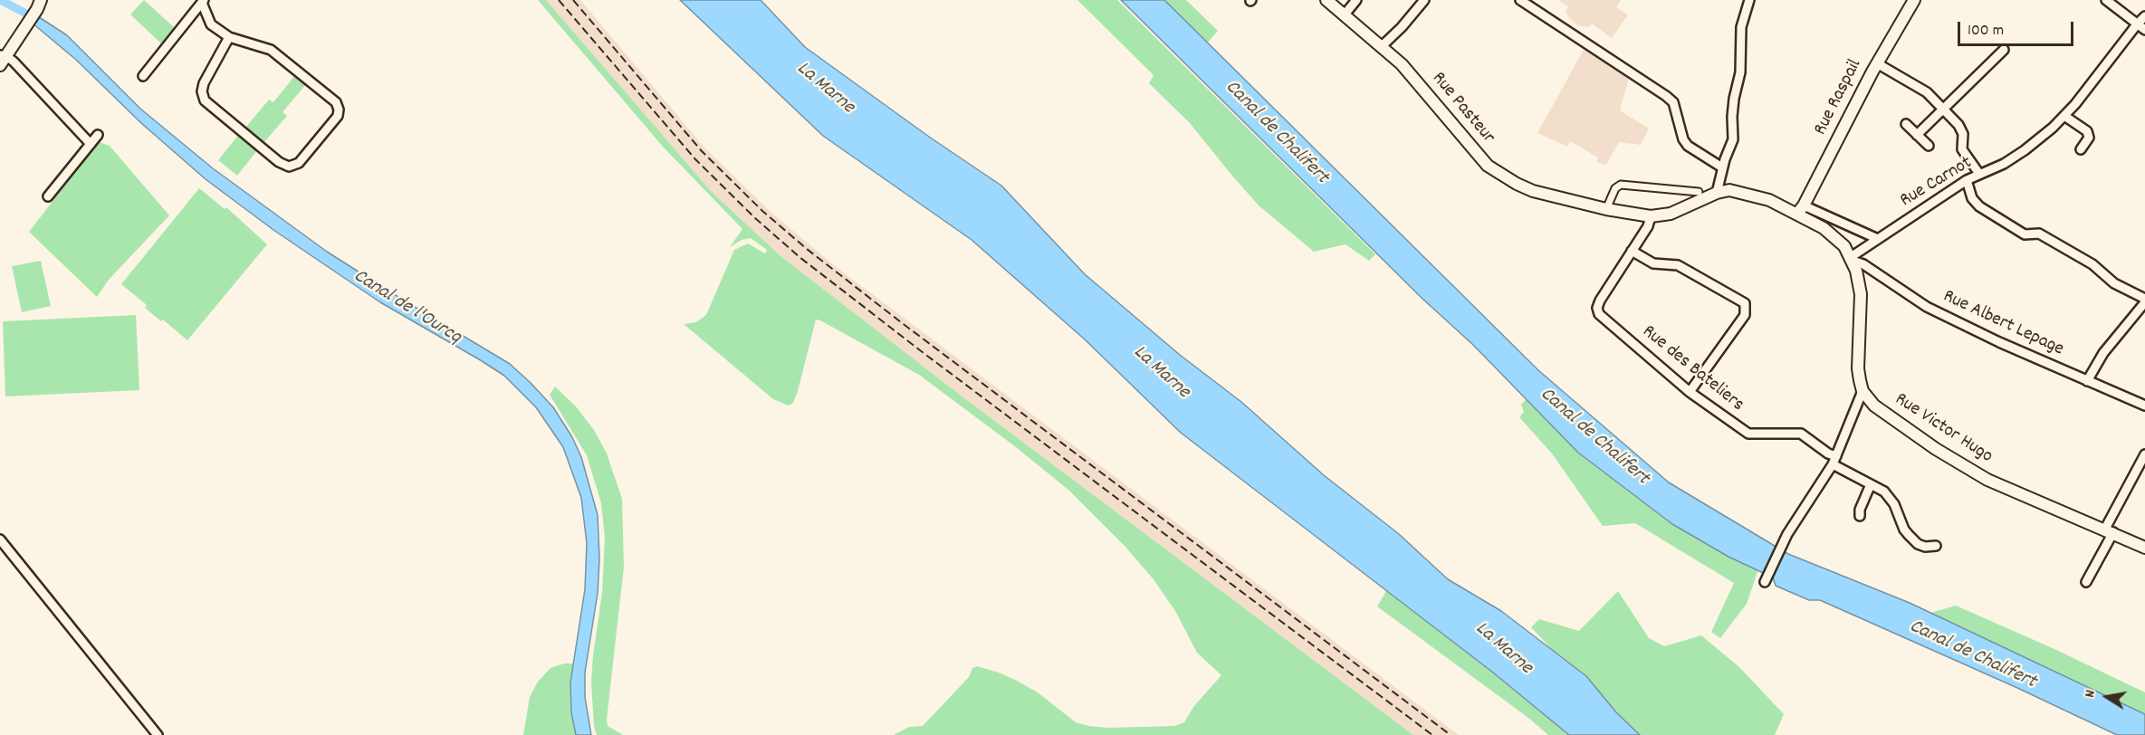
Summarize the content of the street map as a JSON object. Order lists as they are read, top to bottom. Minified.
{"streets":{"street":["Rue Raspail","Rue Pasteur","Rue Carnot","Rue Albert Lepage","Rue des Bateliers","Rue Victor Hugo"]},"crossings":[["Rue Carnot","Rue Albert Lepage"]],"water":["La Marne","Canal de Chalifert","Canal de l'Ourcq"],"scale_bar":"100 m","north":"left"}
